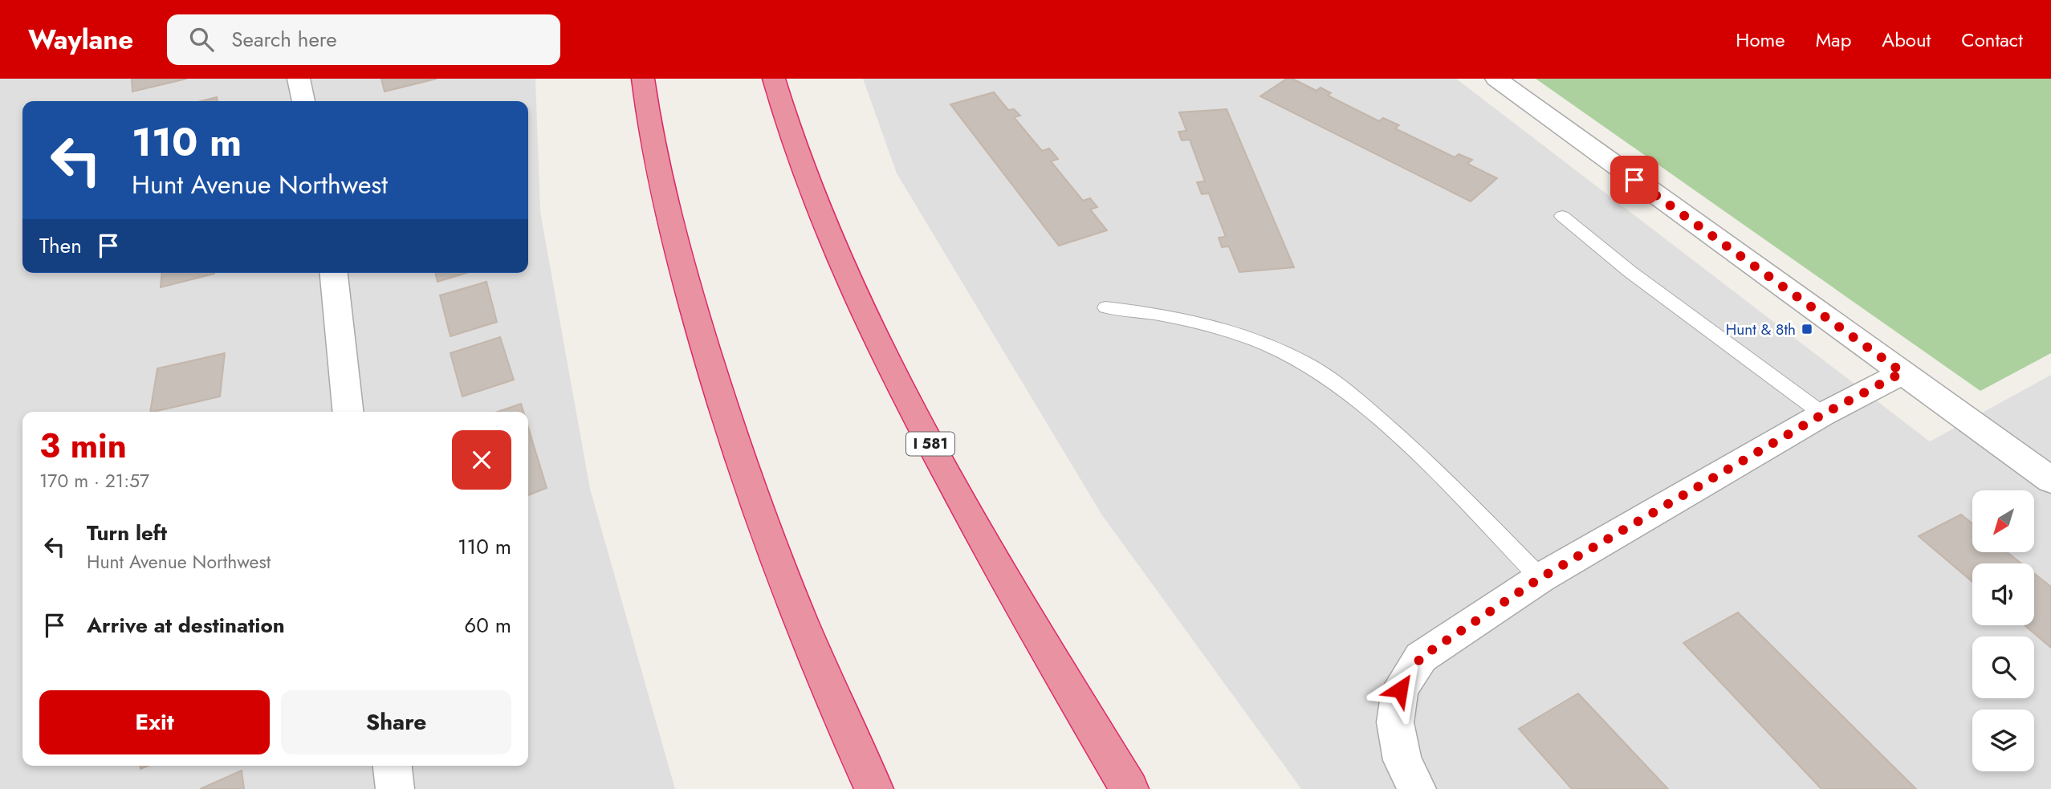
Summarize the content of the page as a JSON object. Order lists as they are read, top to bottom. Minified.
{"streets":{"highway":["I 581"]},"places":{"transit":["Hunt & 8th"]},"north":"bottom left","page":{"header":"Waylane","search":"Search here","nav":["Home","Map","About","Contact"],"turn":["110 m","Hunt Avenue Northwest"],"then":"Then","heading":["3 min","170 m · 21:57"],"list":[{"name":"Turn left","note":"Hunt Avenue Northwest","value":"110 m"},{"name":"Arrive at destination","value":"60 m"}],"buttons":["Exit","Share"]}}
